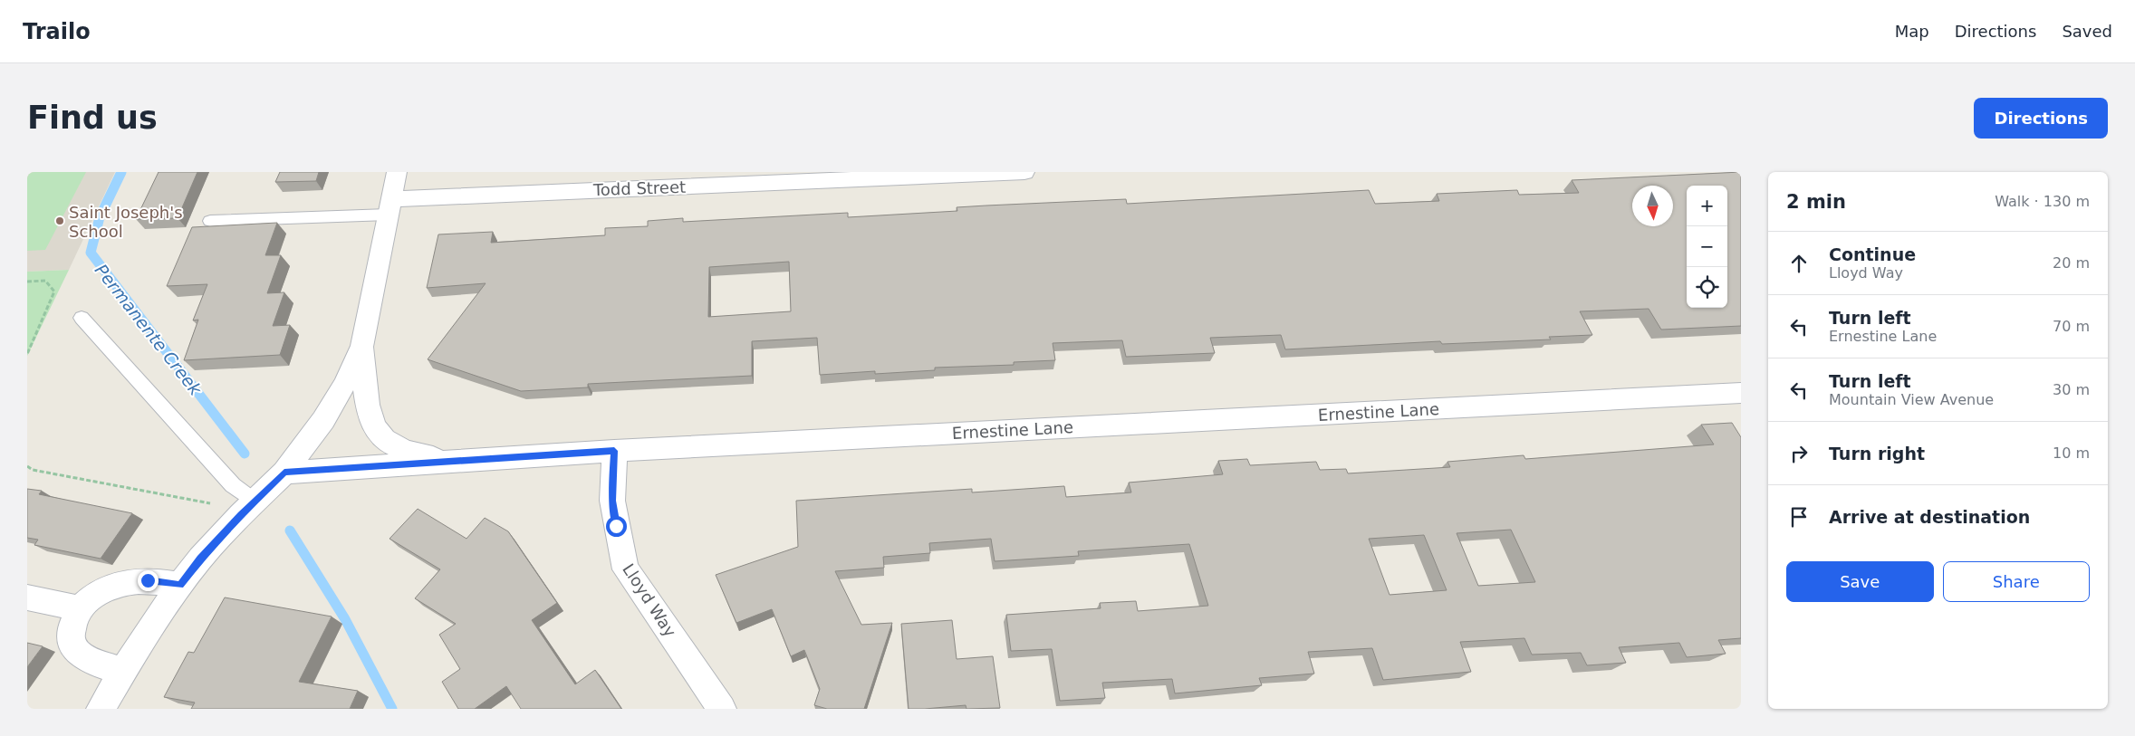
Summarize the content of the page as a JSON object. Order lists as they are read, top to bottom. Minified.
{"streets":{"street":["Todd Street","Ernestine Lane","Lloyd Way"]},"crossings":[["Ernestine Lane","Lloyd Way"]],"water":["Permanente Creek"],"places":["Saint Joseph's School"],"north":"bottom","page":{"header":"Trailo","nav":["Map","Directions","Saved"],"buttons":["Directions",["Save","Share"]],"title":"Find us","heading":["2 min","Walk · 130 m"],"map_buttons":["+","−"],"list":[["Continue","Lloyd Way","20 m"],["Turn left","Ernestine Lane","70 m"],["Turn left","Mountain View Avenue","30 m"],["Turn right","10 m"],"Arrive at destination"]}}
